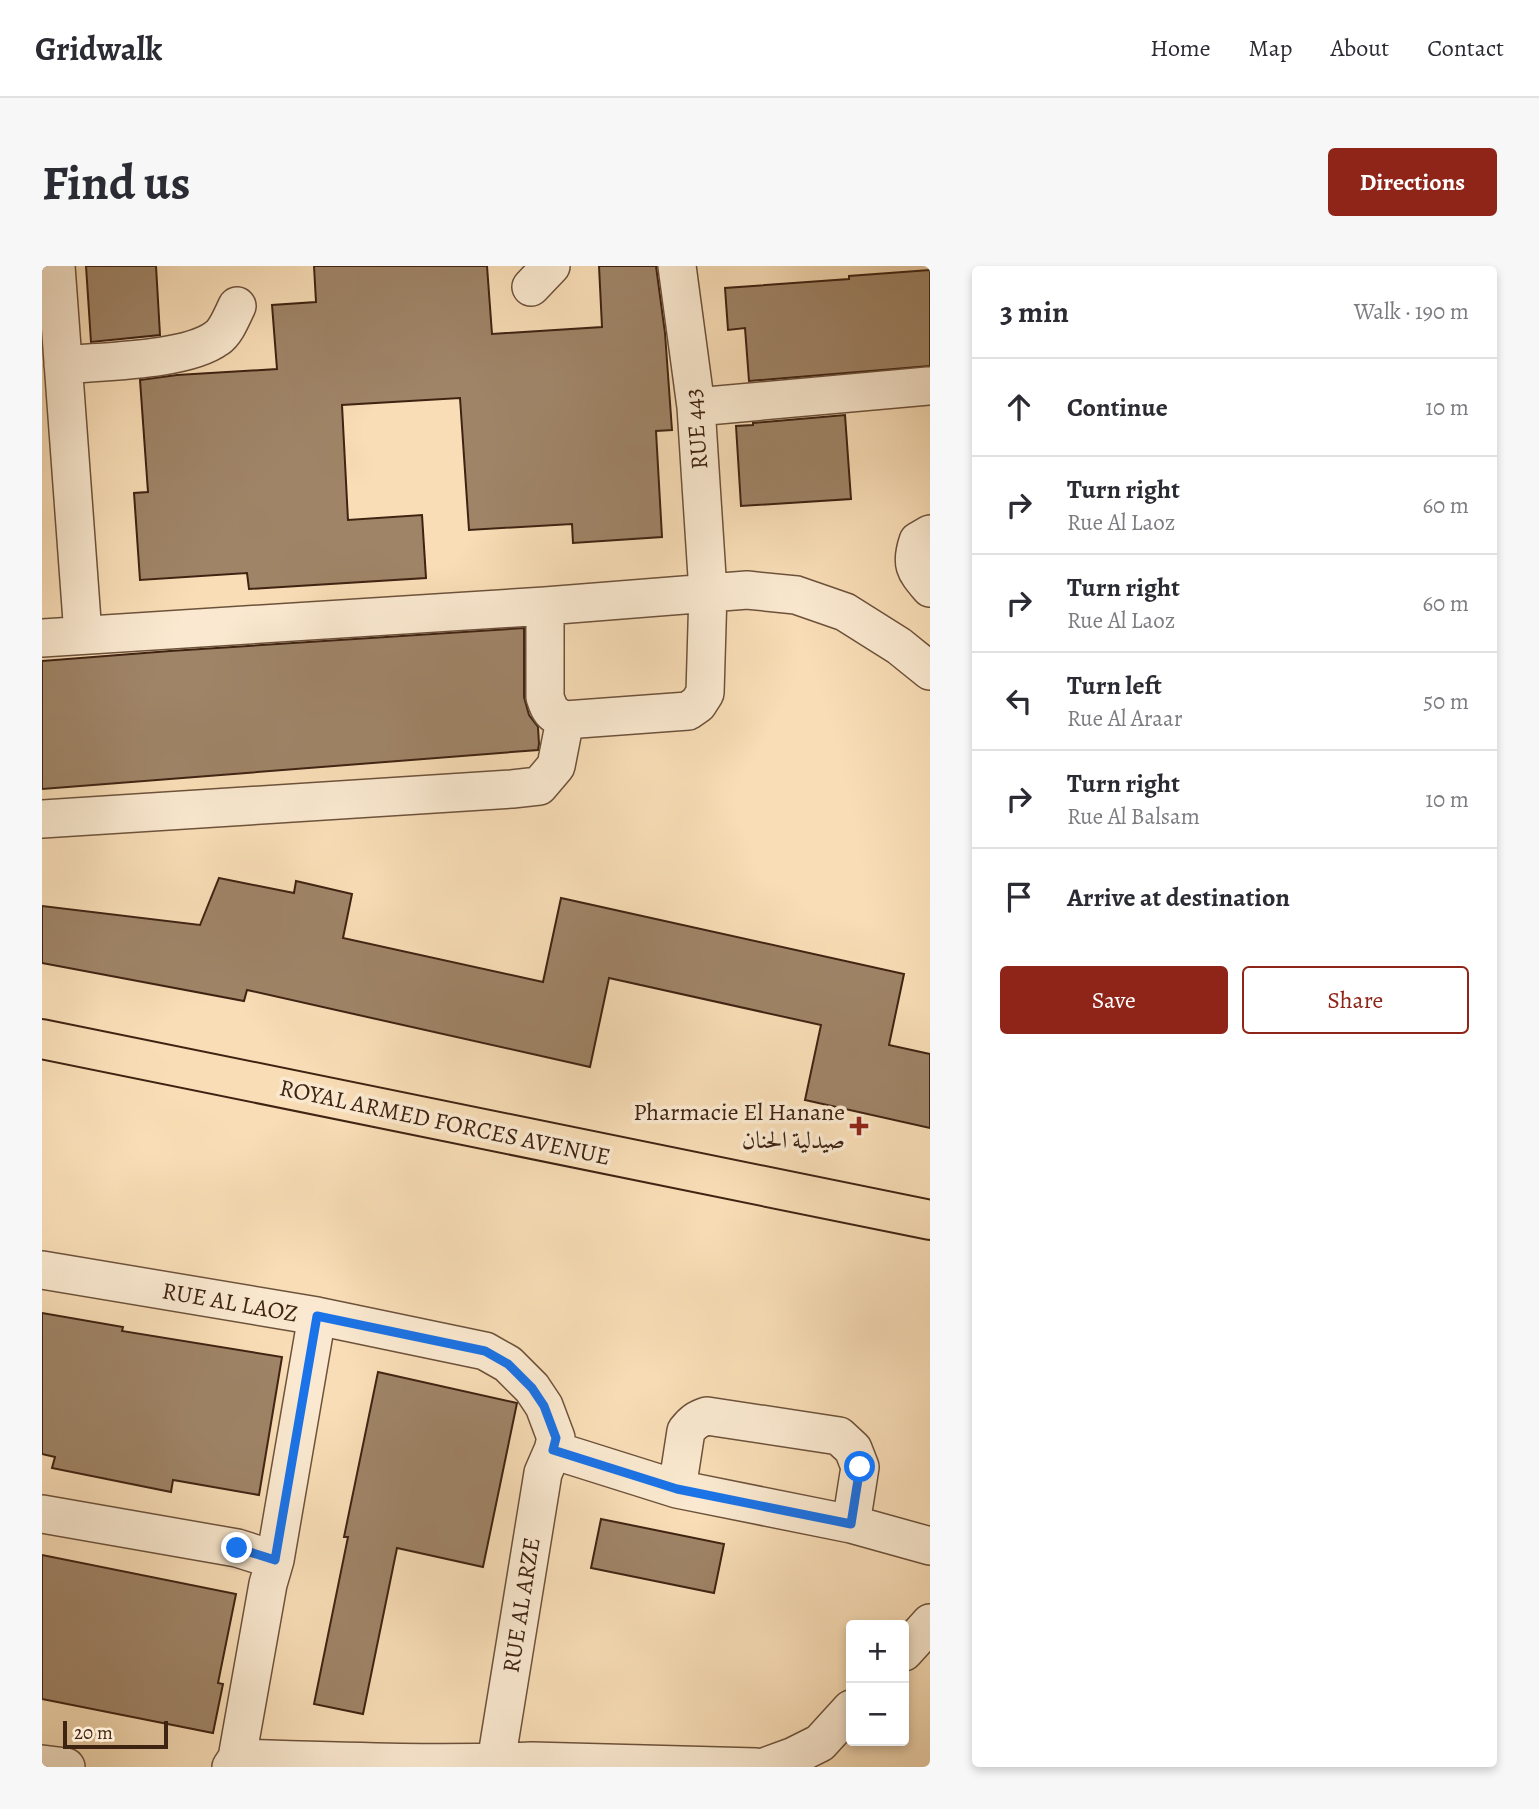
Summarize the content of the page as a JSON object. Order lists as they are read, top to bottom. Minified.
{"streets":{"main road":["ROYAL ARMED FORCES AVENUE"],"street":["RUE 443","RUE AL LAOZ","RUE AL ARZE"]},"crossings":[["RUE AL LAOZ","RUE AL ARZE"]],"places":{"health":["Pharmacie El Hanane صيدلية الحنان"]},"scale_bar":"20 m","page":{"header":"Gridwalk","nav":["Home","Map","About","Contact"],"buttons":["Directions",["Save","Share"]],"title":"Find us","heading":["3 min","Walk · 190 m"],"list":[["Continue","10 m"],["Turn right","Rue Al Laoz","60 m"],["Turn right","Rue Al Laoz","60 m"],["Turn left","Rue Al Araar","50 m"],["Turn right","Rue Al Balsam","10 m"],"Arrive at destination"],"map_buttons":["+","−"],"scale":"20 m"}}
